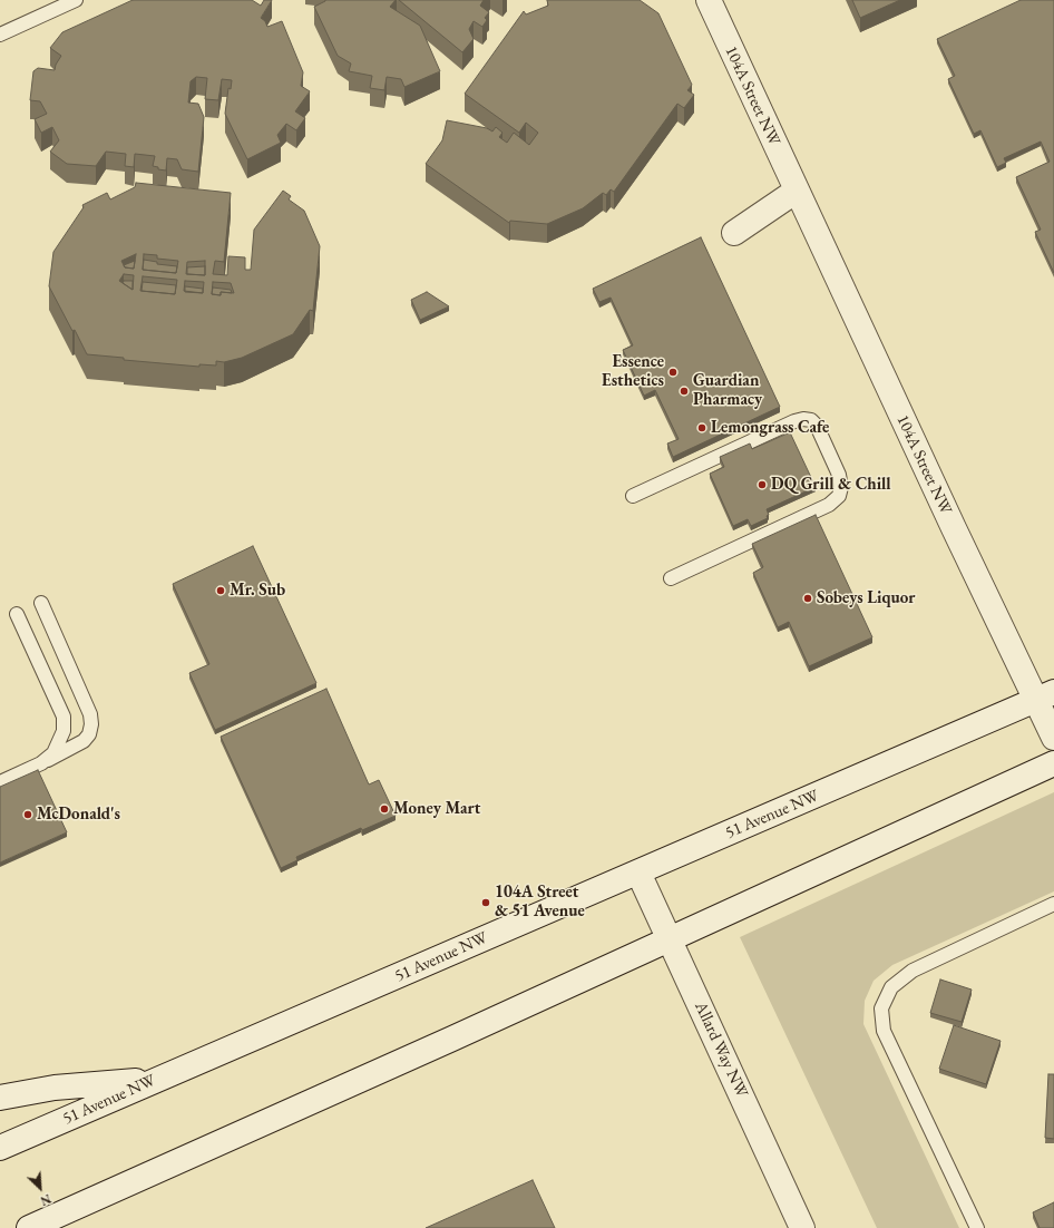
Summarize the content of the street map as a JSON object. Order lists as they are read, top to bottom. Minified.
{"streets":{"main road":["104A Street NW","51 Avenue NW","Allard Way NW"]},"crossings":[["104A Street NW","51 Avenue NW"],["51 Avenue NW","Allard Way NW"]],"places":["Essence Esthetics","Guardian Pharmacy","Lemongrass Cafe","DQ Grill & Chill","Mr. Sub","Sobeys Liquor","Money Mart","McDonald's","104A Street & 51 Avenue"],"north":"bottom right"}
